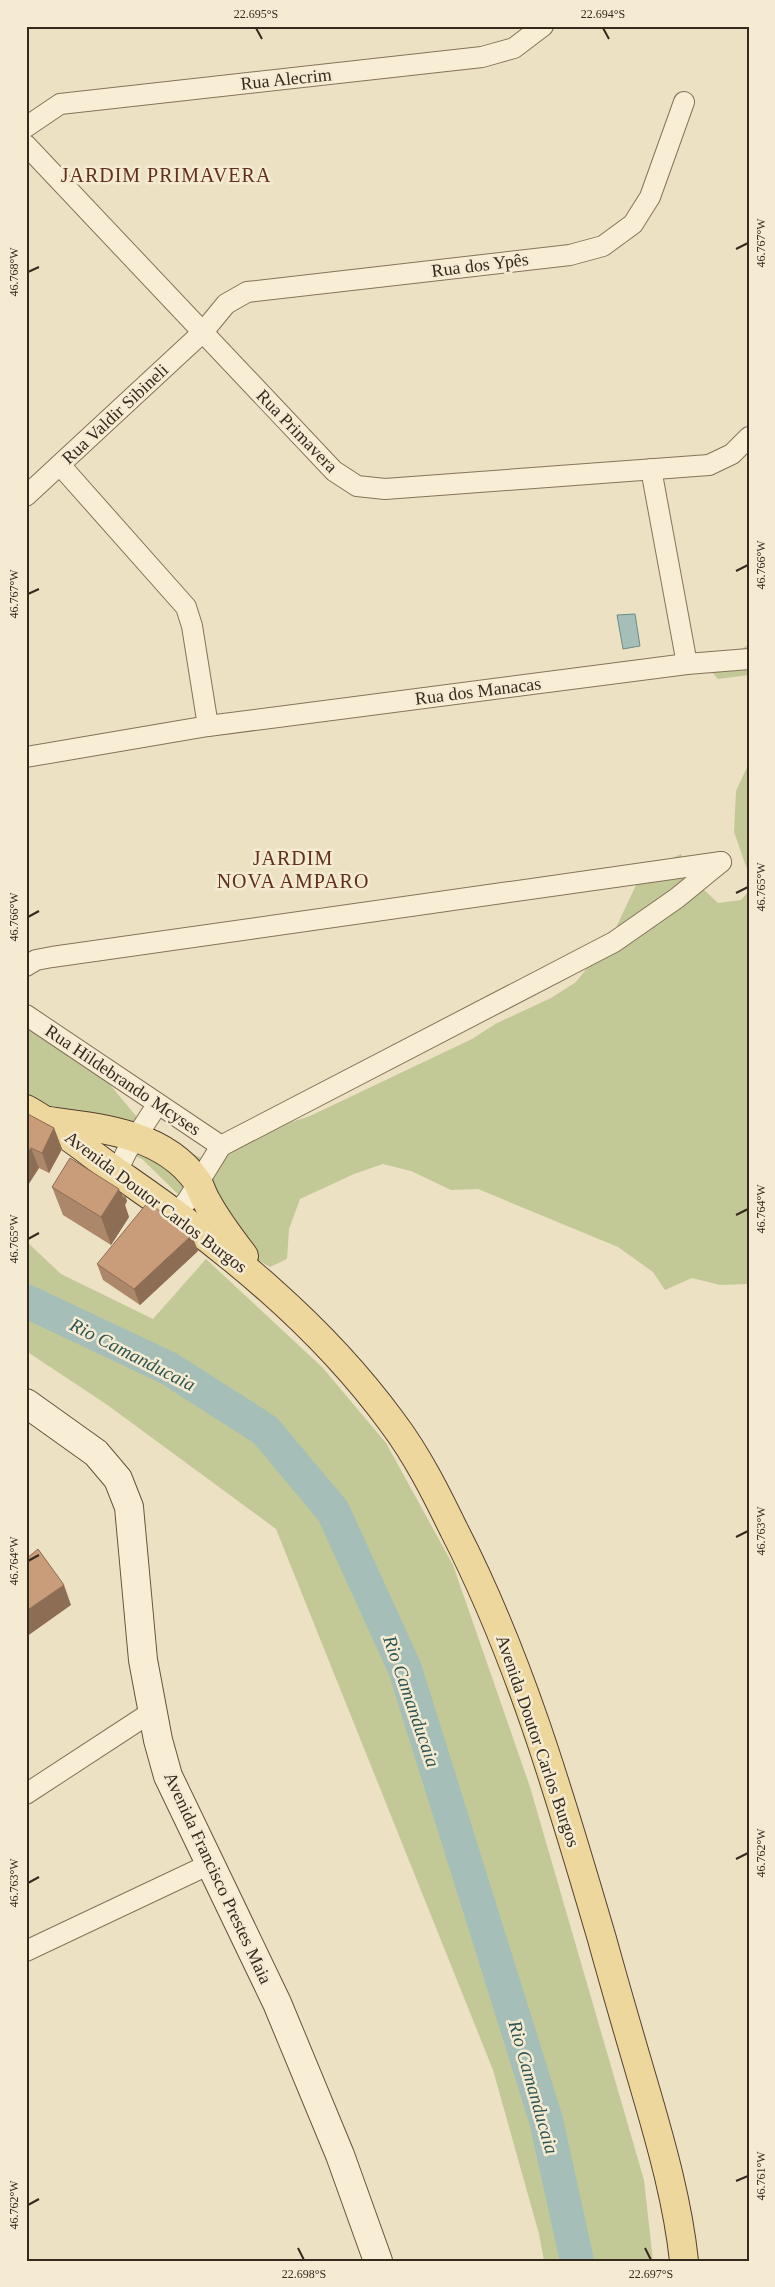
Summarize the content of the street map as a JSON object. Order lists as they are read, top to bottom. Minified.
{"streets":{"main road":["Avenida Doutor Carlos Burgos"],"street":["Rua Alecrim","Rua dos Ypês","Rua Valdir Sibineli","Rua Primavera","Rua dos Manacas","Rua Hildebrando Mcyses","Avenida Francisco Prestes Maia"]},"crossings":[["Rua dos Ypês","Rua Valdir Sibineli"],["Rua dos Ypês","Rua Primavera"],["Rua Valdir Sibineli","Rua Primavera"]],"districts":["JARDIM PRIMAVERA","JARDIM NOVA AMPARO"],"water":["Rio Camanducaia"],"coordinates":["22.695°S","22.694°S","46.767°W","46.768°W","46.766°W","46.765°W","46.764°W","46.763°W","46.762°W","46.761°W","22.698°S","22.697°S"]}
